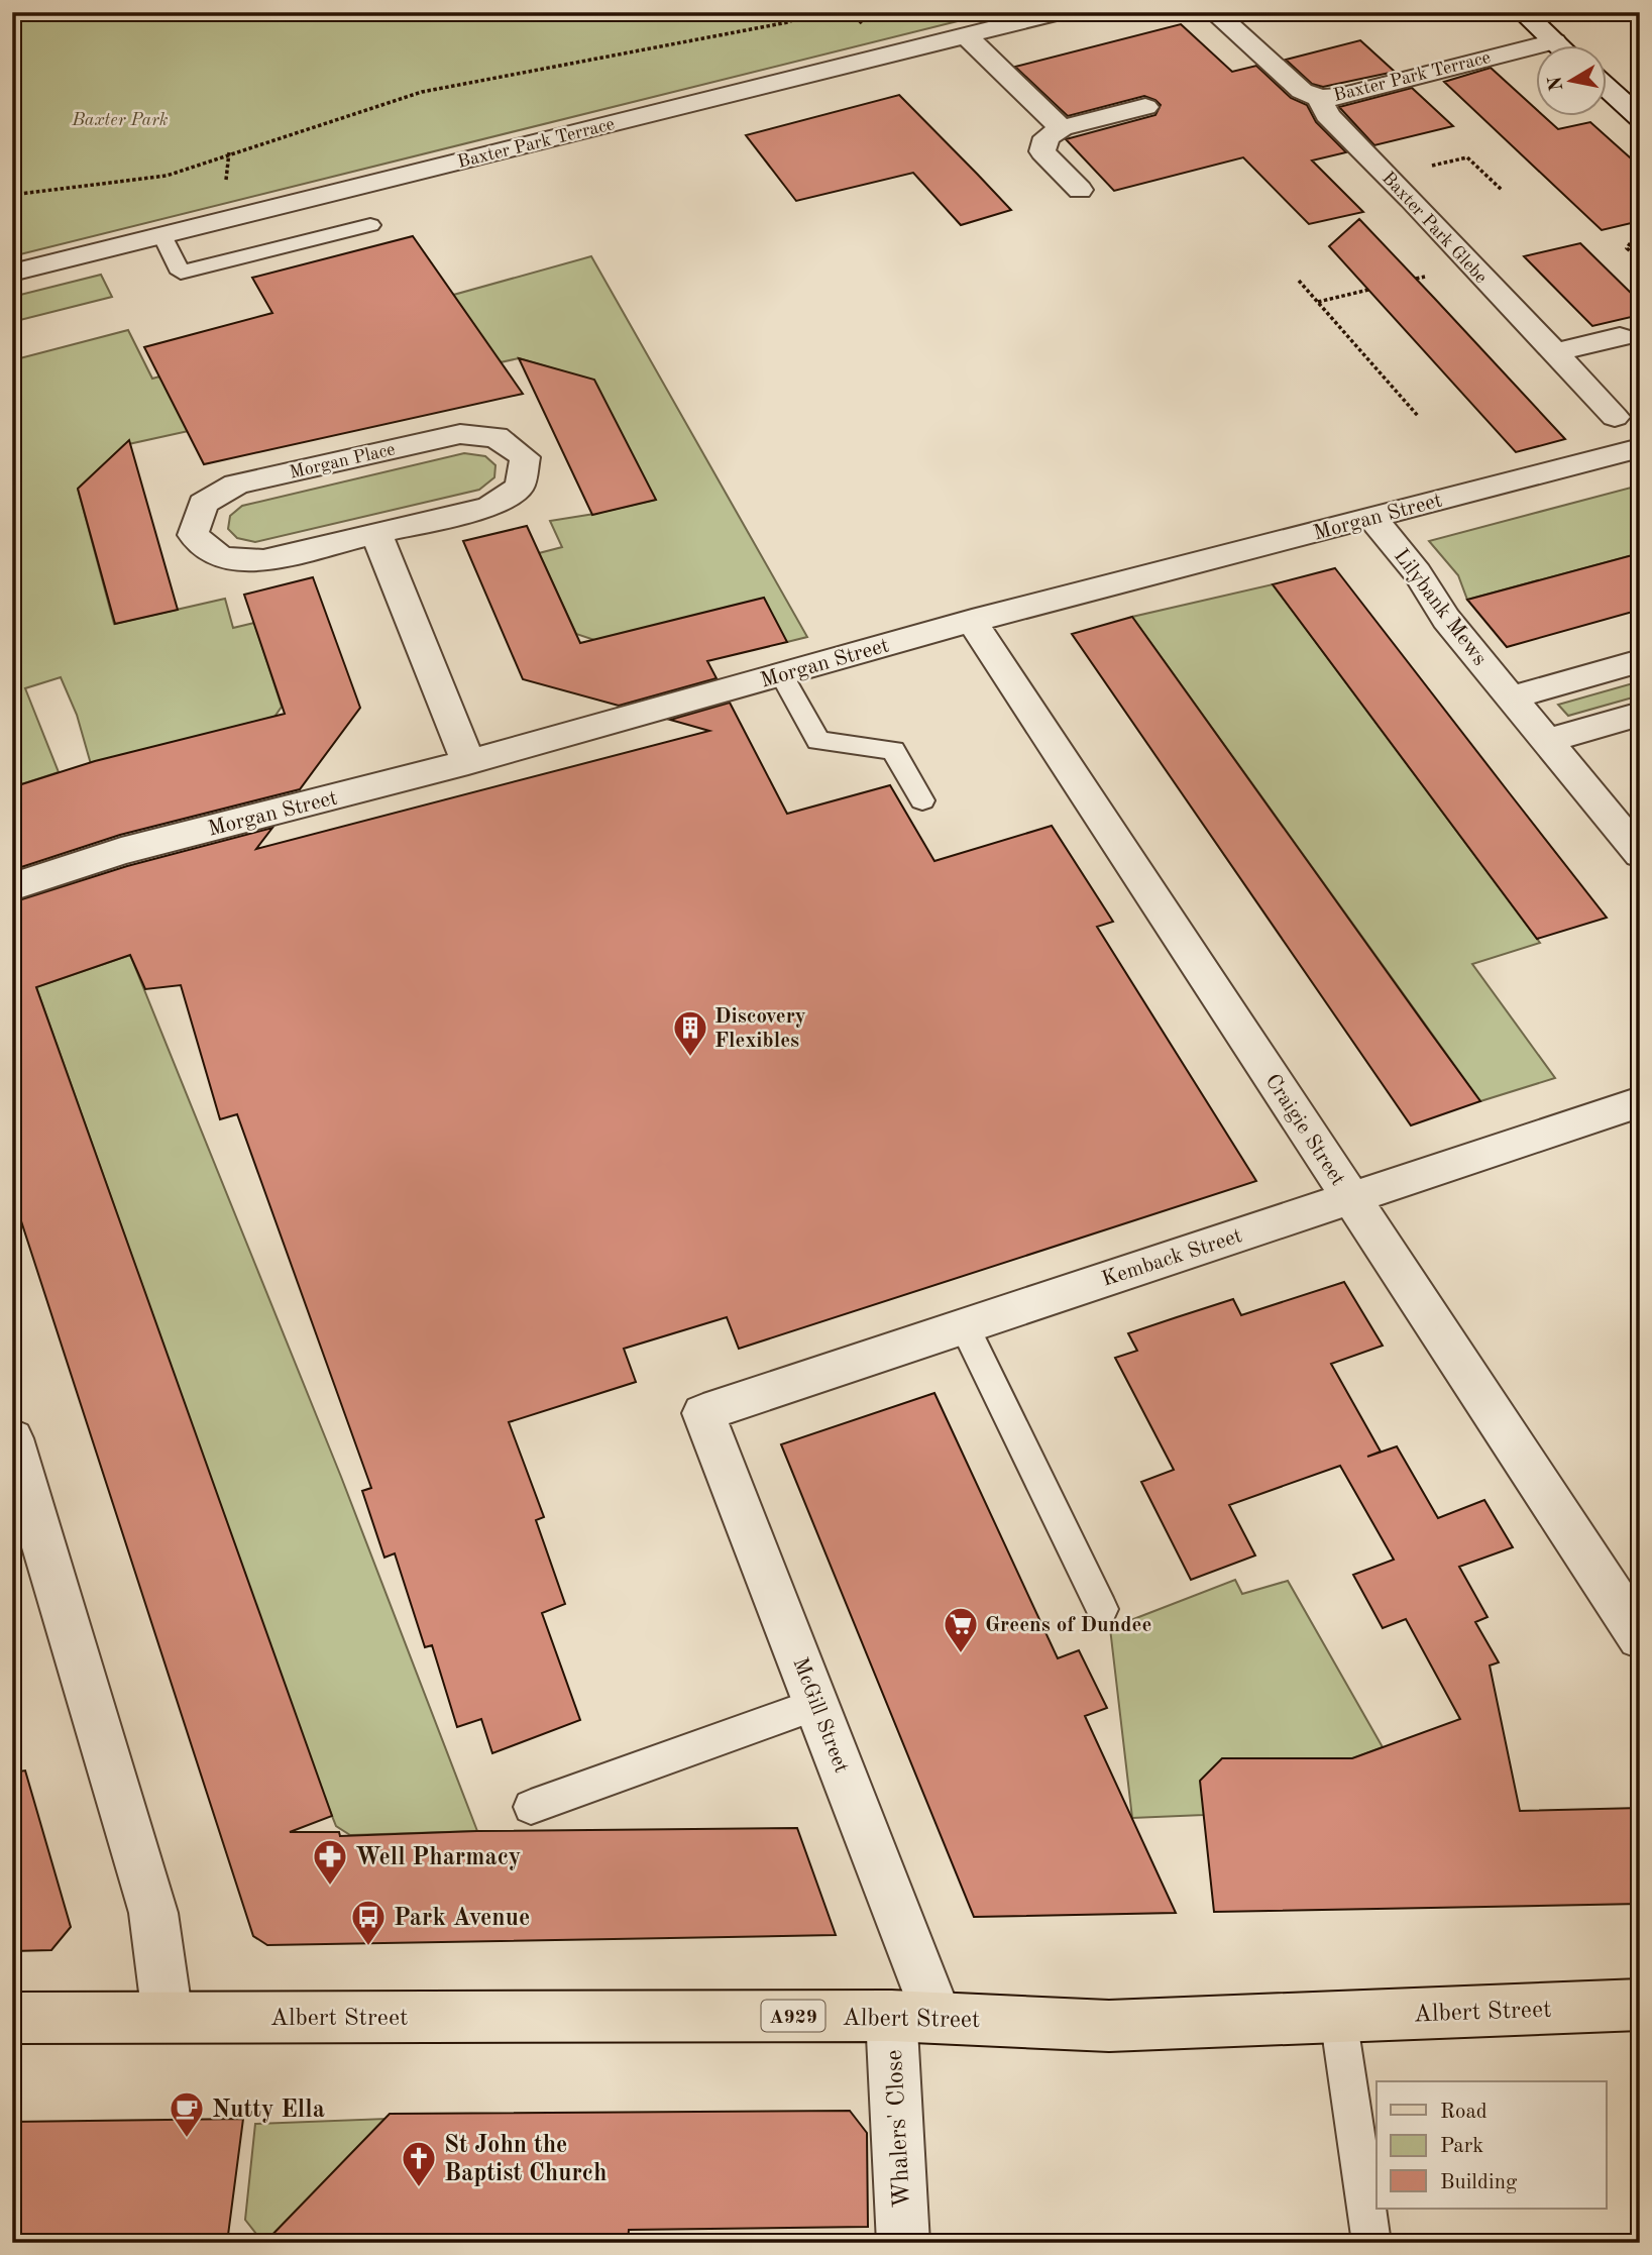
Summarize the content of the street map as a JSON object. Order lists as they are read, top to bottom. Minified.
{"streets":{"main road":["Albert Street","A929"],"street":["Baxter Park Terrace","Baxter Park Glebe","Morgan Place","Morgan Street","Lilybank Mews","Craigie Street","Kemback Street","McGill Street","Whalers' Close"]},"crossings":[["Baxter Park Terrace","Baxter Park Glebe"],["Morgan Street","Lilybank Mews"],["Morgan Street","Craigie Street"],["Craigie Street","Kemback Street"],["Kemback Street","McGill Street"],["McGill Street","Albert Street"],["McGill Street","Whalers' Close"],["Albert Street","Whalers' Close"]],"parks":["Baxter Park"],"places":{"building":["Discovery Flexibles"],"supermarket":["Greens of Dundee"],"pharmacy":["Well Pharmacy"],"bus stop":["Park Avenue"],"cafe":["Nutty Ella"],"church":["St John the Baptist Church"]},"legend":["Road","Park","Building"],"north":"left"}
